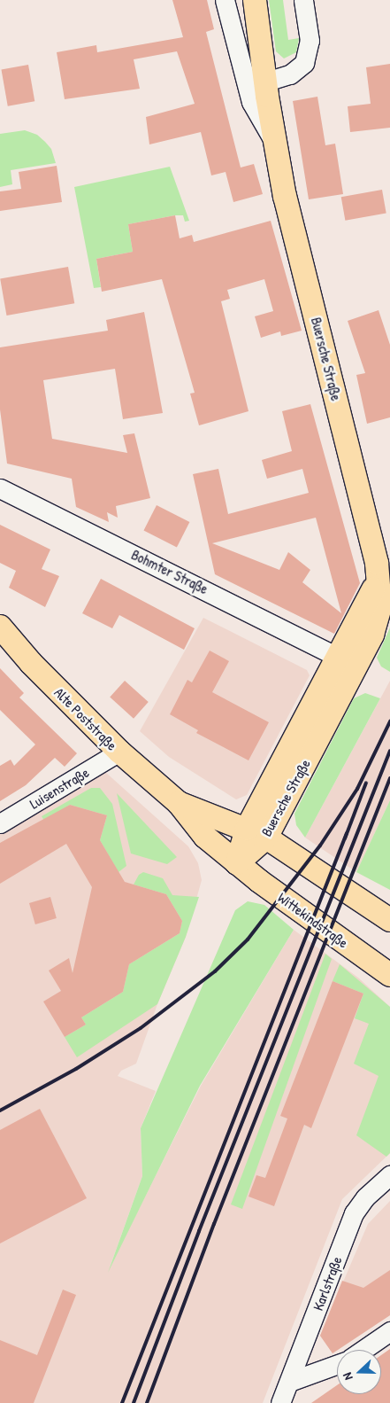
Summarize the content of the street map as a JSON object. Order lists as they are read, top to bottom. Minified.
{"streets":{"main road":["Buersche Straße","Alte Poststraße","Wittekindstraße"],"street":["Bohmter Straße","Luisenstraße","Karlstraße"]},"crossings":[["Buersche Straße","Bohmter Straße"],["Buersche Straße","Alte Poststraße"],["Buersche Straße","Wittekindstraße"],["Alte Poststraße","Luisenstraße"],["Alte Poststraße","Wittekindstraße"]],"north":"left"}
